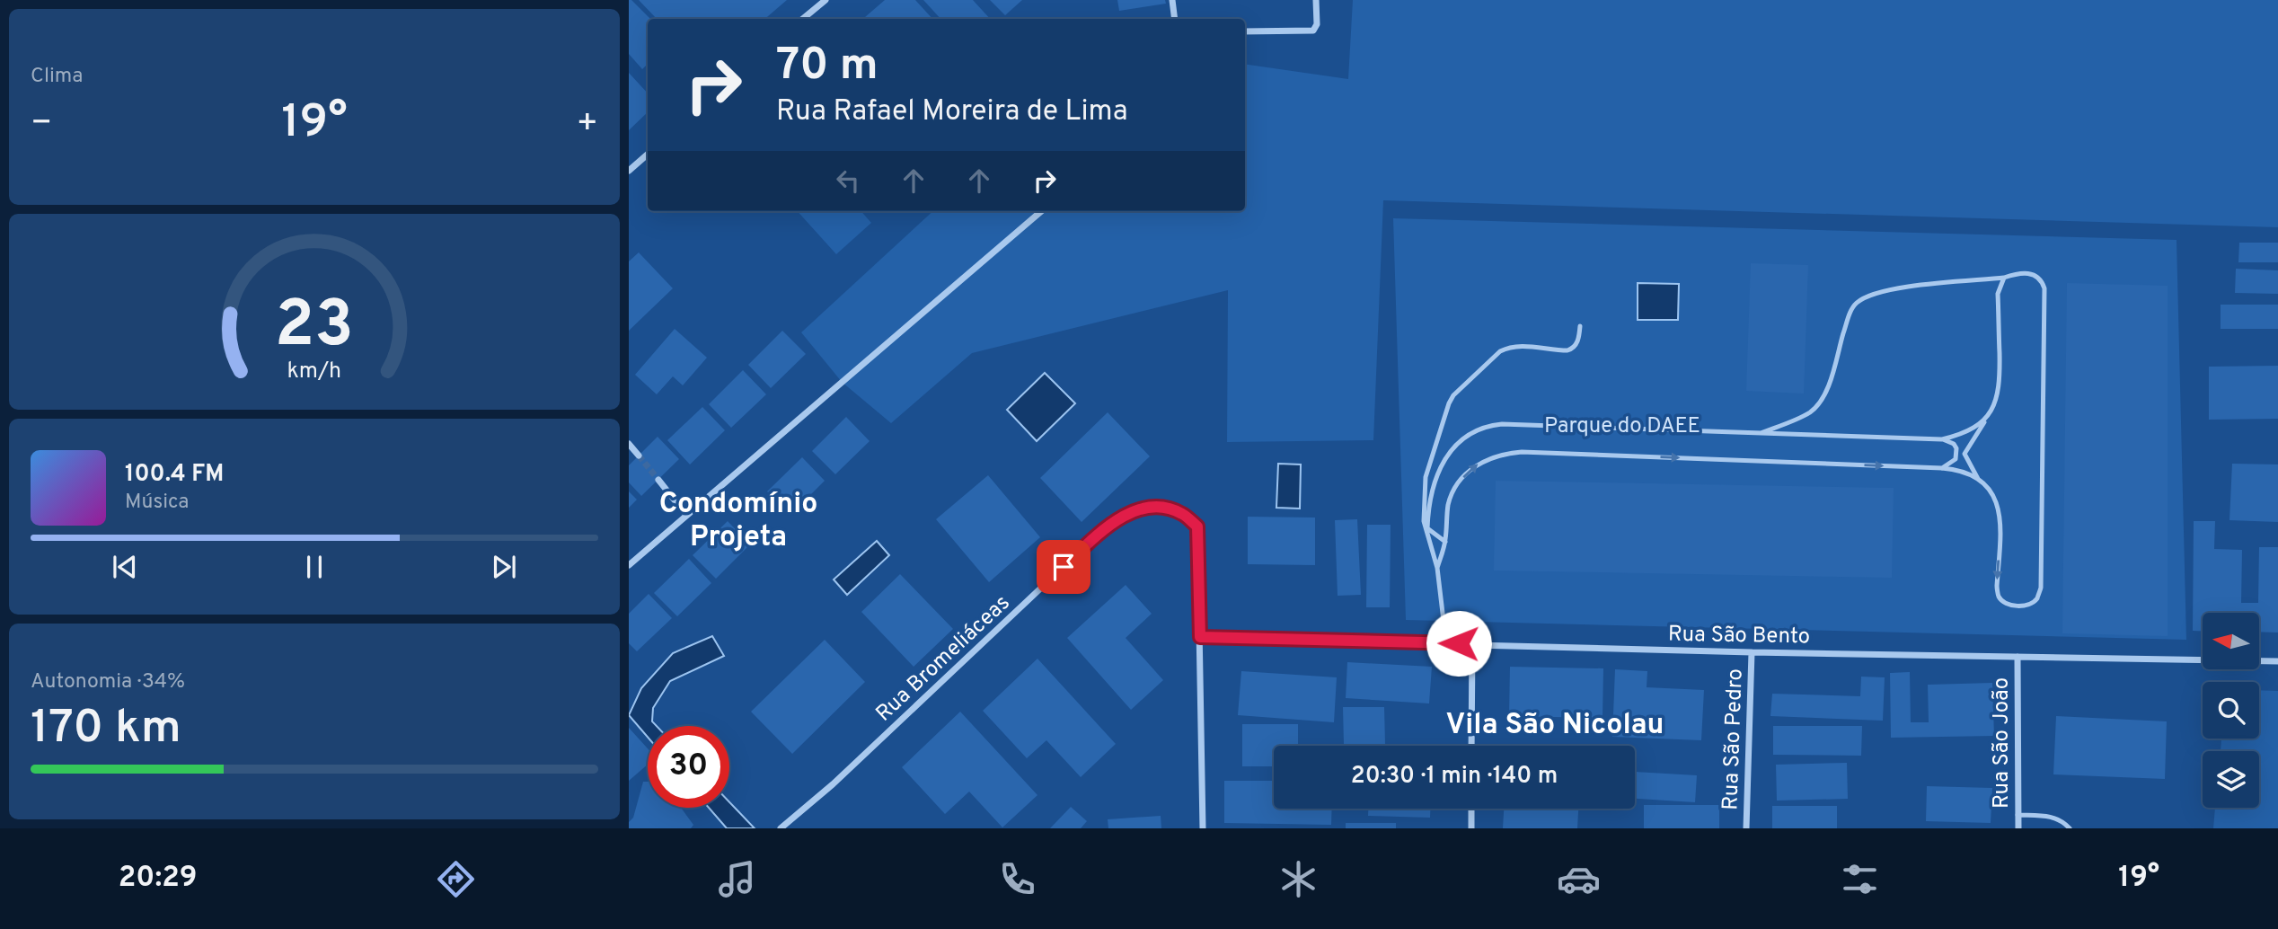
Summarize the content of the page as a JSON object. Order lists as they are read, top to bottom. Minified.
{"streets":{"street":["Rua São Bento","Rua Bromeliáceas","Rua São Pedro","Rua São João"]},"crossings":[["Rua São Bento","Rua Bromeliáceas"],["Rua São Bento","Rua São Pedro"],["Rua São Bento","Rua São João"]],"districts":["Condomínio Projeta","Vila São Nicolau"],"parks":["Parque do DAEE"],"north":"left","page":{"tile":["Clima",["Autonomia · 34%","170 km"]],"turn":["70 m","Rua Rafael Moreira de Lima"],"heat":["−","19°","+"],"song":["100.4 FM","Música"],"limit":"30","trip":"20:30 · 1 min · 140 m","tabs":["20:29","19°"],"gauge":["23","km/h"]}}
